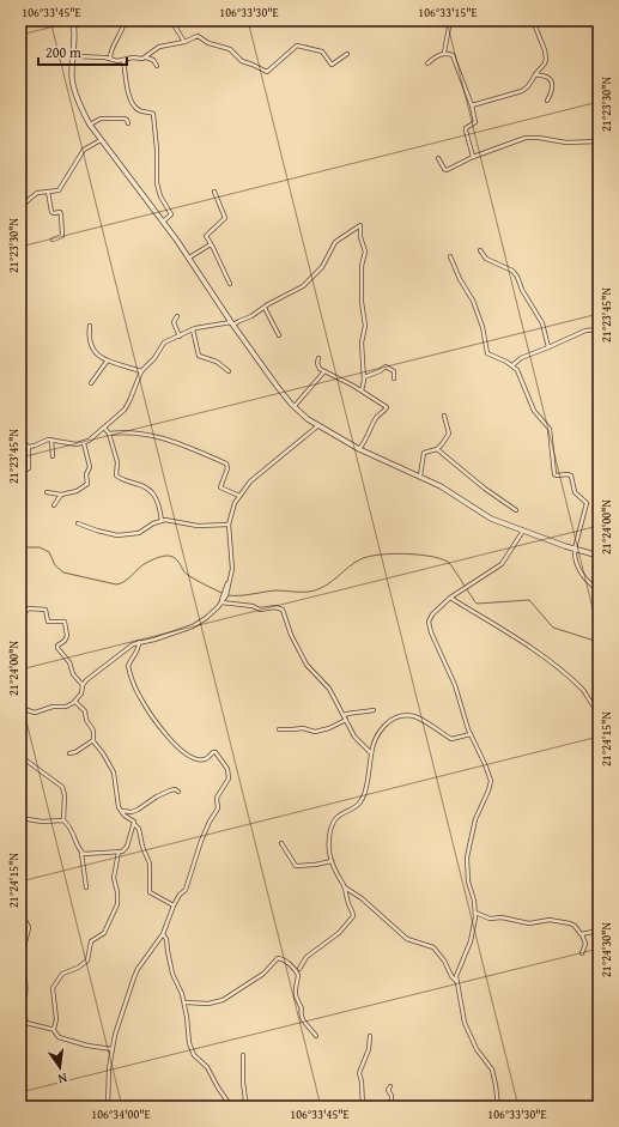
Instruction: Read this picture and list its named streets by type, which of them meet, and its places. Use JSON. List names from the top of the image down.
{
  "scale_bar": "200 m",
  "north": "bottom",
  "coordinates": [
    "106°33'45\"E",
    "106°33'30\"E",
    "106°33'15\"E",
    "21°23'30\"N",
    "21°23'45\"N",
    "21°24'00\"N",
    "21°24'15\"N",
    "21°24'30\"N",
    "106°34'00\"E"
  ]
}
